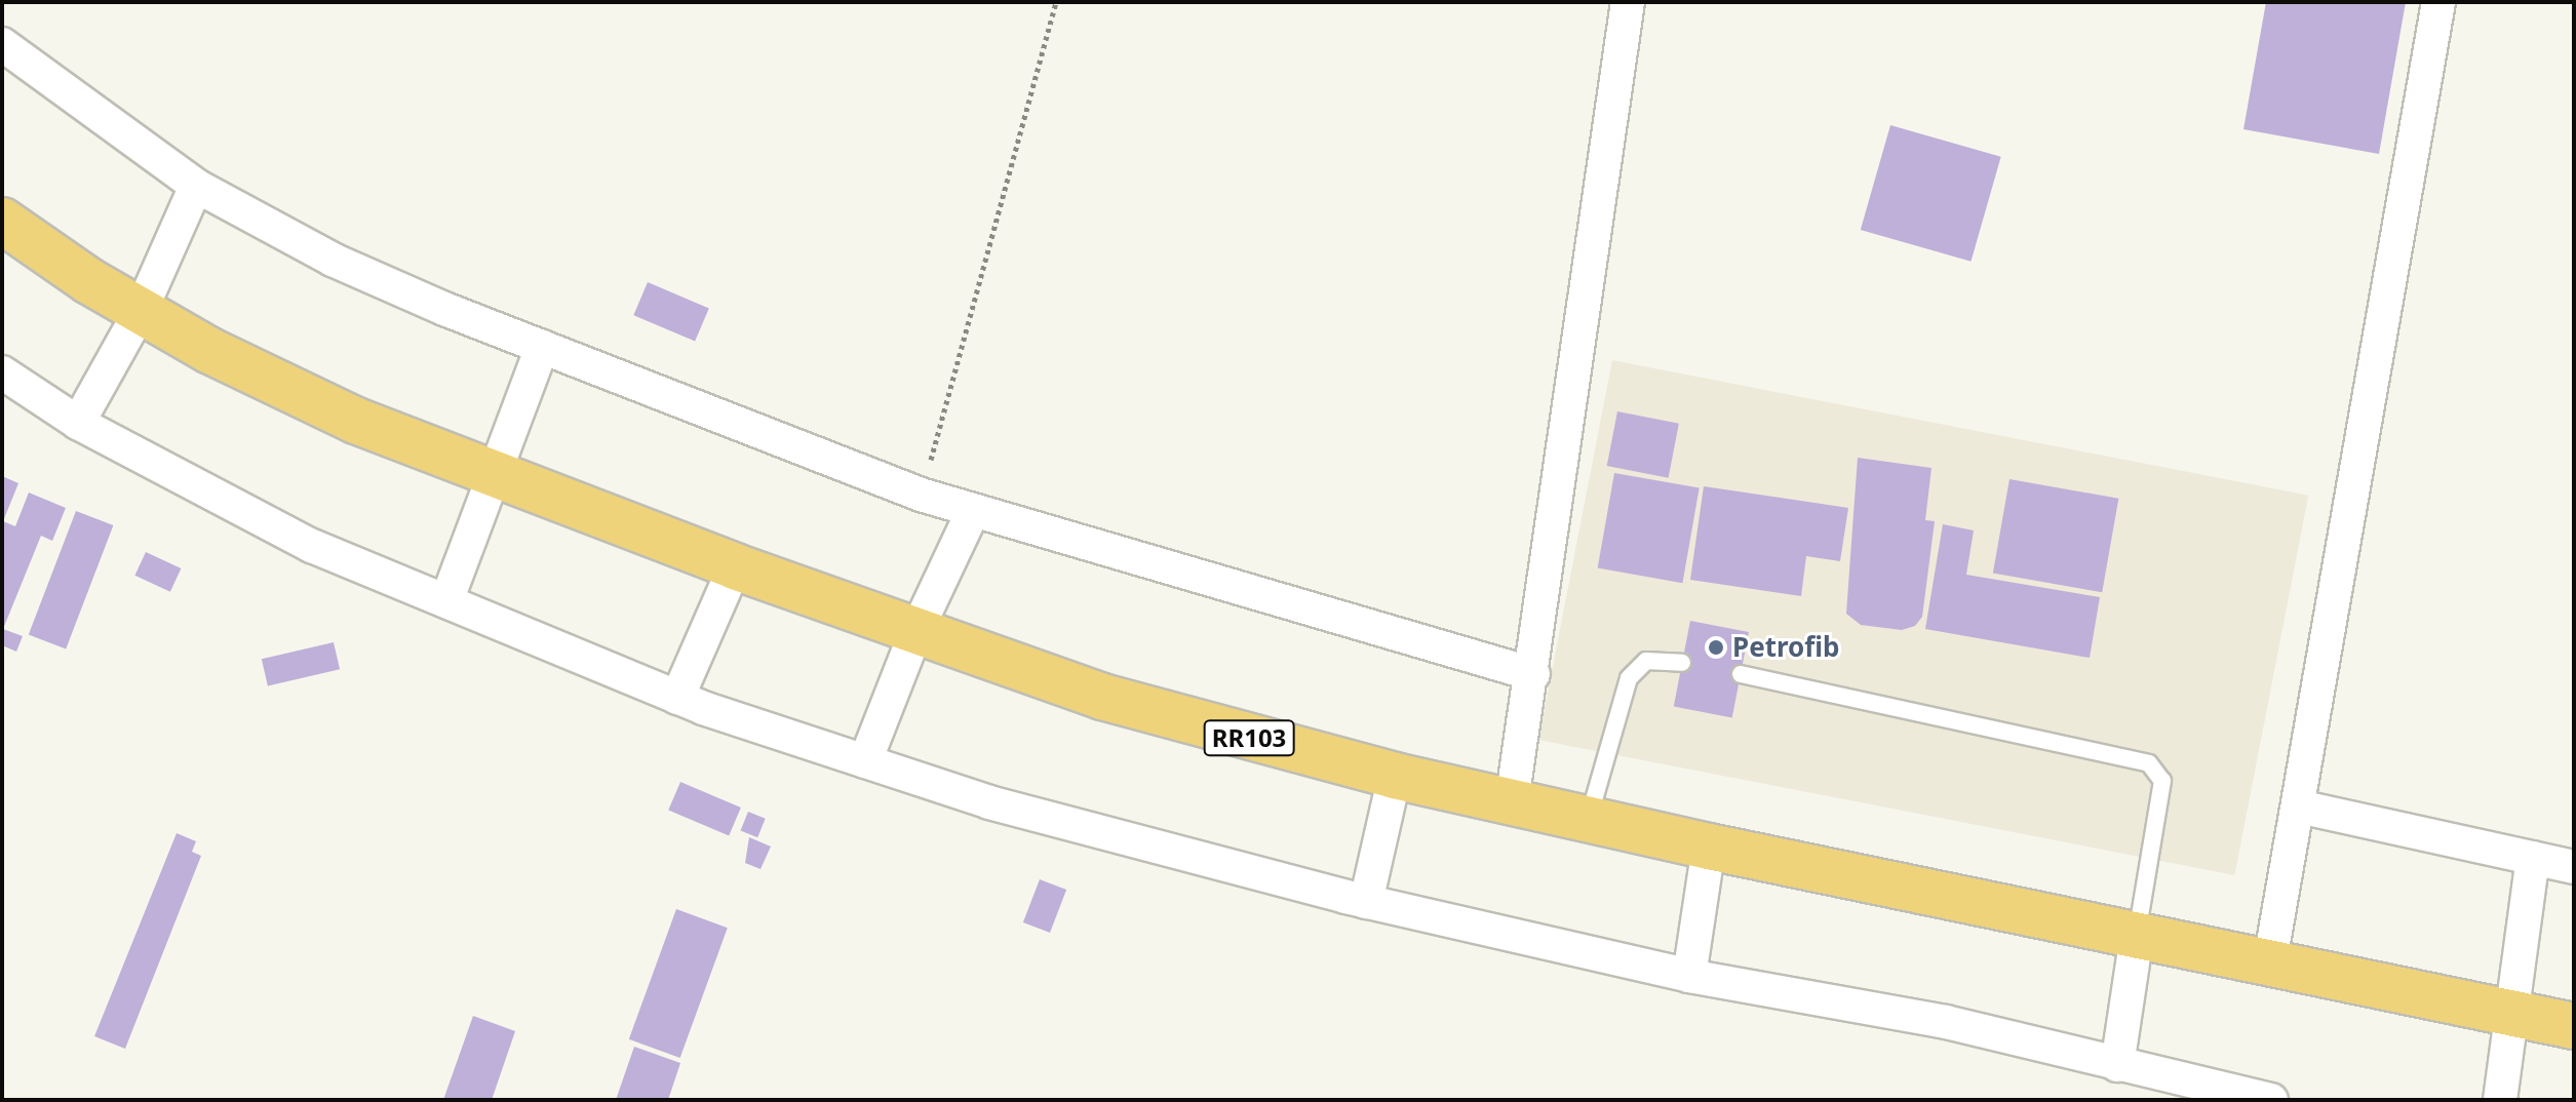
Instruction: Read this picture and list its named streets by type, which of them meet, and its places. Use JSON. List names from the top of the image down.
{
  "streets": {
    "main road": ["RR103"]
  },
  "places": ["Petrofib"]
}
